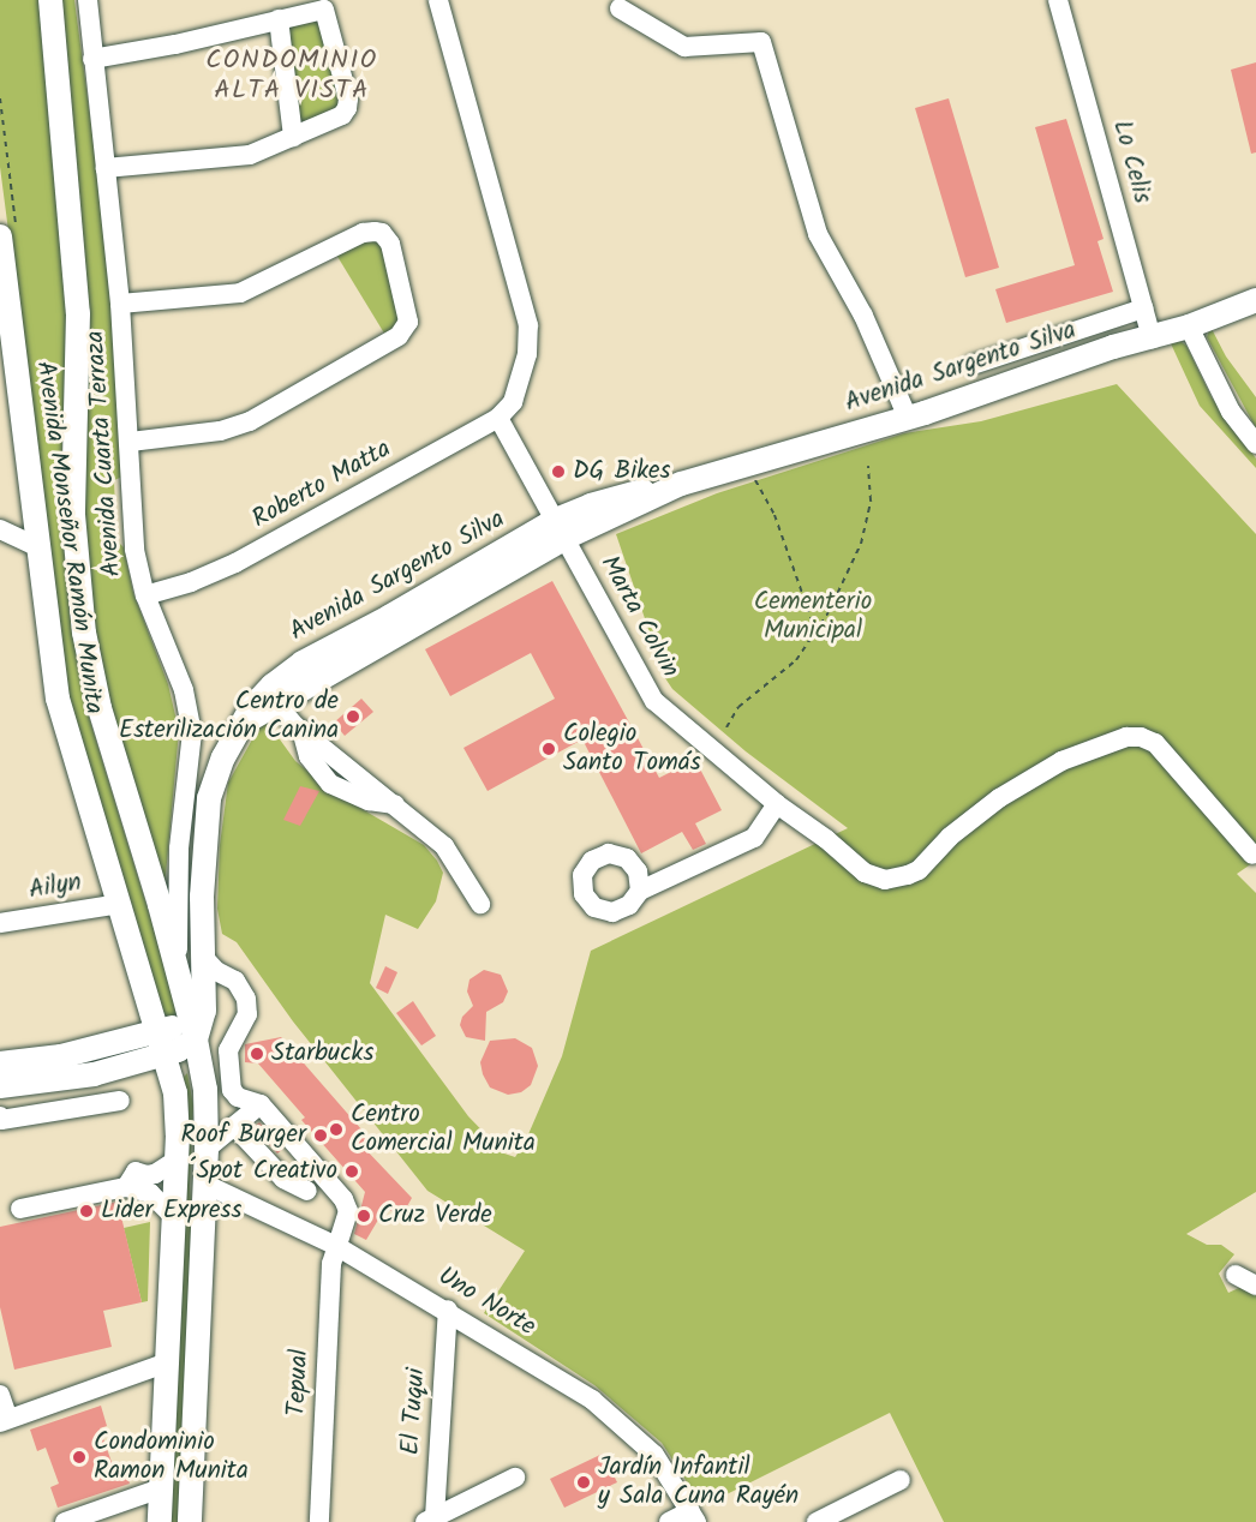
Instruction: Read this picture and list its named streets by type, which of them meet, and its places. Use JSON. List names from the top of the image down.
{
  "streets": {
    "main road": ["Avenida Sargento Silva", "Avenida Monseñor Ramón Munita"],
    "street": [
      "Lo Celis",
      "Avenida Cuarta Terraza",
      "Roberto Matta",
      "Marta Colvin",
      "Ailyn",
      "Uno Norte",
      "Tepual",
      "El Tuqui"
    ]
  },
  "crossings": [
    ["Lo Celis", "Avenida Sargento Silva"],
    ["Avenida Sargento Silva", "Marta Colvin"],
    ["Avenida Cuarta Terraza", "Roberto Matta"],
    ["Avenida Cuarta Terraza", "Avenida Monseñor Ramón Munita"],
    ["Roberto Matta", "Marta Colvin"],
    ["Avenida Monseñor Ramón Munita", "Ailyn"],
    ["Avenida Monseñor Ramón Munita", "Uno Norte"],
    ["Uno Norte", "Tepual"],
    ["Uno Norte", "El Tuqui"]
  ],
  "districts": ["CONDOMINIO ALTA VISTA"],
  "parks": ["Cementerio Municipal"],
  "places": [
    "DG Bikes",
    "Centro de Esterilización Canina",
    "Colegio Santo Tomás",
    "Starbucks",
    "Centro Comercial Munita",
    "Roof Burger",
    "´Spot Creativo",
    "Lider Express",
    "Cruz Verde",
    "Condominio Ramon Munita",
    "Jardín Infantil y Sala Cuna Rayén"
  ]
}
